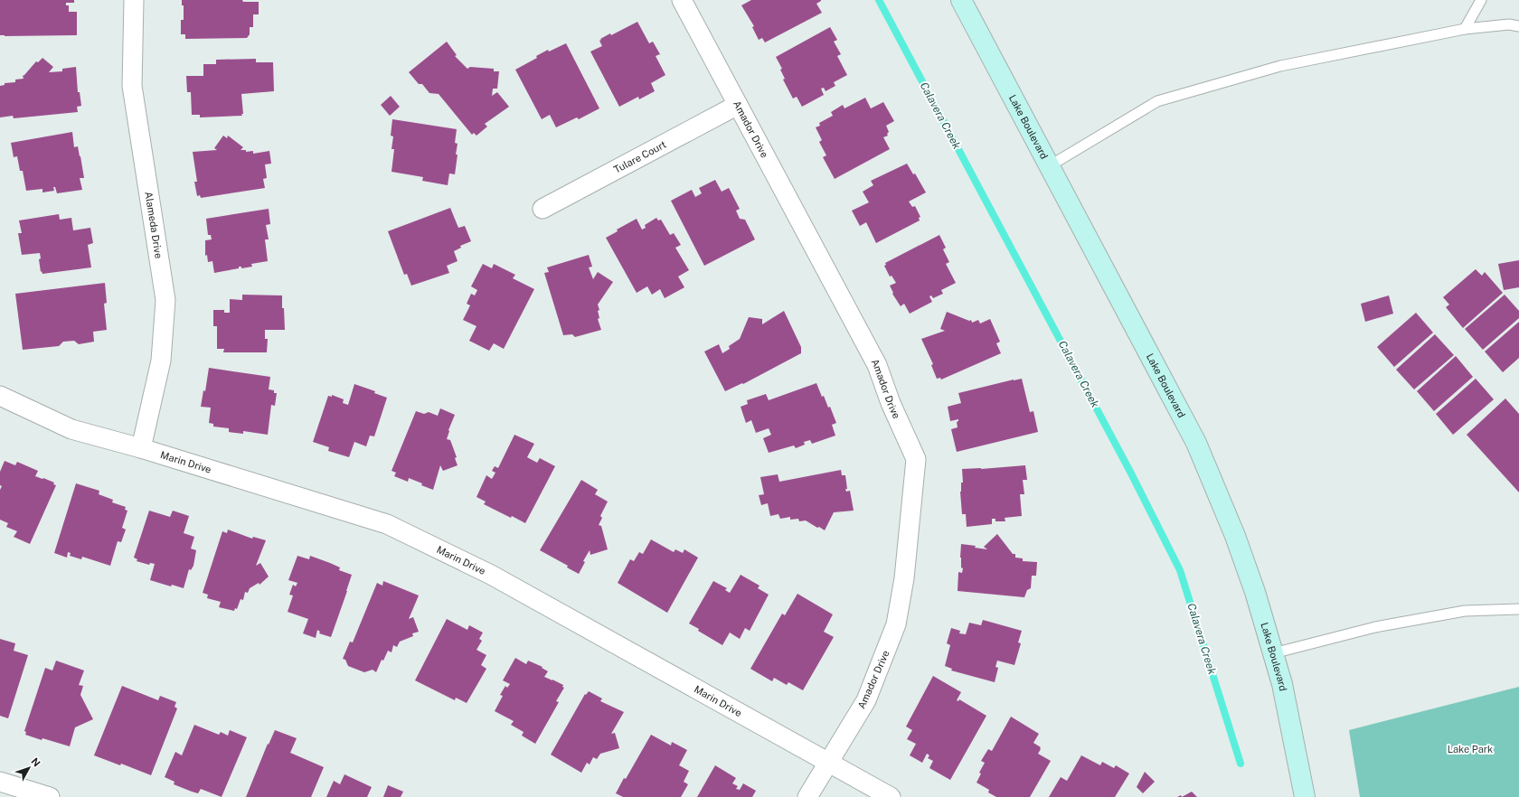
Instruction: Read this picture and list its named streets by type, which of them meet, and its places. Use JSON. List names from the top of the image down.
{
  "streets": {
    "main road": ["Lake Boulevard"],
    "street": [
      "Amador Drive",
      "Tulare Court",
      "Alameda Drive",
      "Marin Drive"
    ]
  },
  "crossings": [
    ["Amador Drive", "Tulare Court"],
    ["Amador Drive", "Marin Drive"],
    ["Alameda Drive", "Marin Drive"]
  ],
  "water": ["Calavera Creek"],
  "parks": ["Lake Park"],
  "north": "top right"
}
